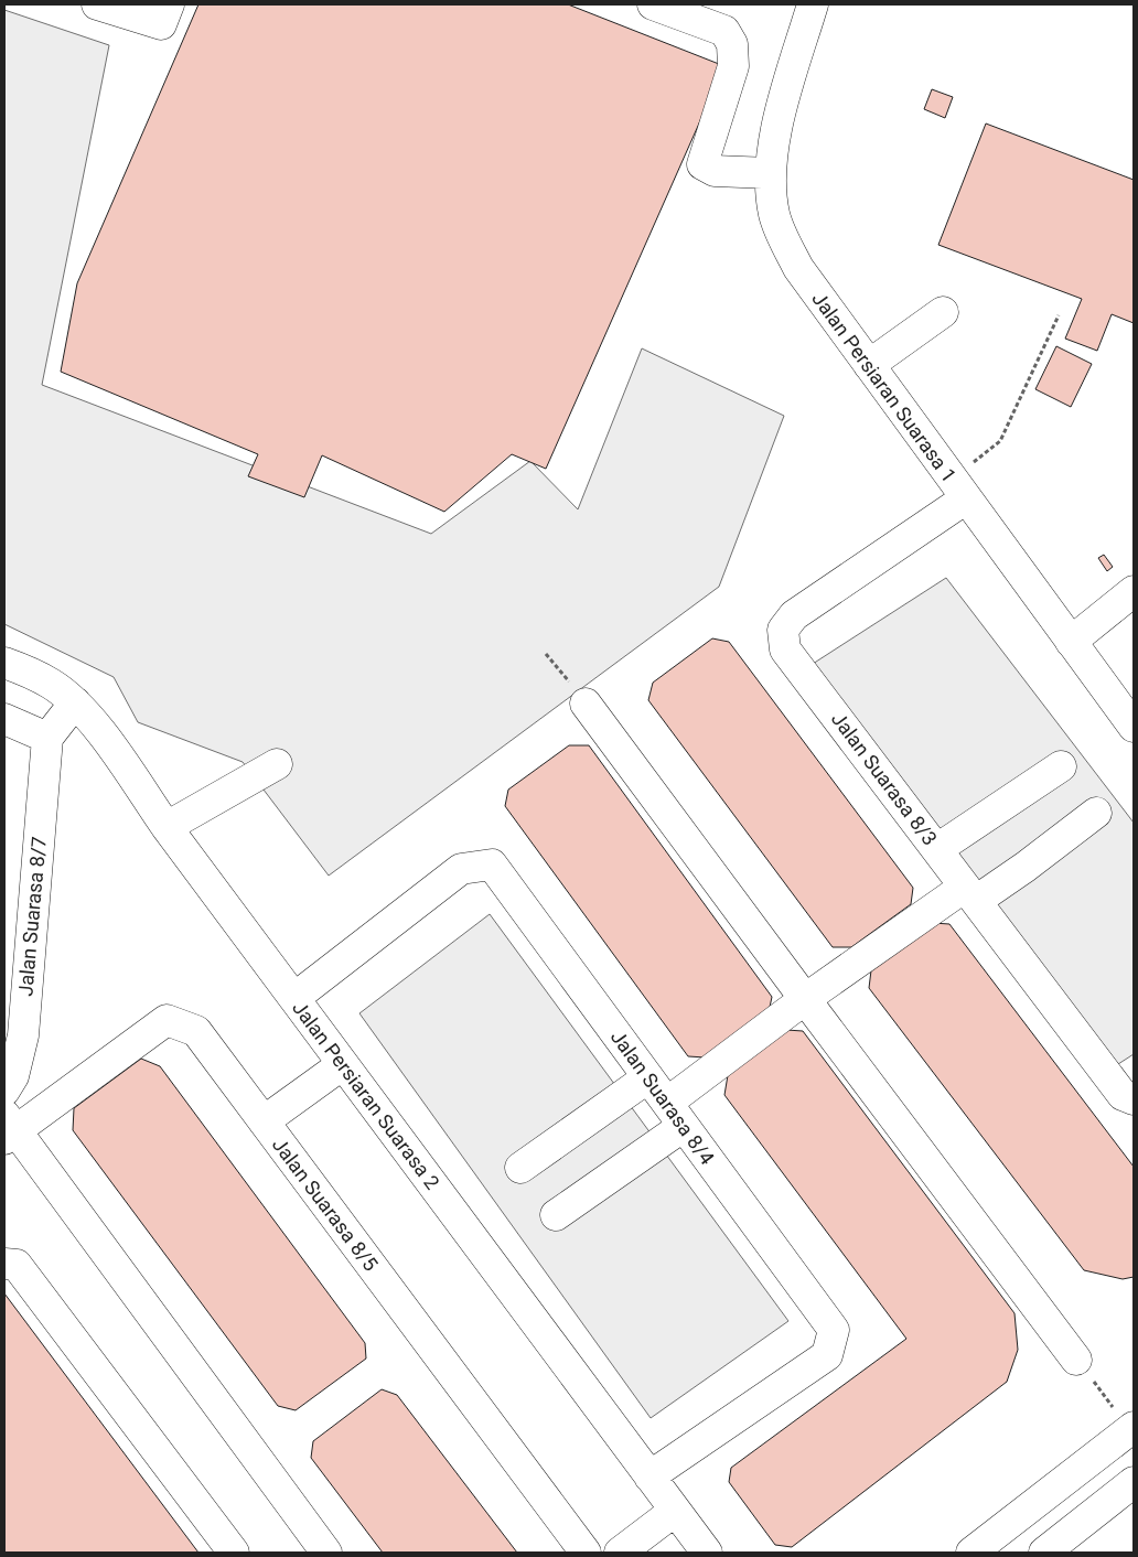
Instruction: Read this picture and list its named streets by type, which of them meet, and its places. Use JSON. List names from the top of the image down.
{
  "streets": {
    "street": [
      "Jalan Persiaran Suarasa 1",
      "Jalan Suarasa 8/3",
      "Jalan Suarasa 8/7",
      "Jalan Persiaran Suarasa 2",
      "Jalan Suarasa 8/4",
      "Jalan Suarasa 8/5"
    ]
  },
  "crossings": [
    ["Jalan Persiaran Suarasa 1", "Jalan Suarasa 8/3"],
    ["Jalan Persiaran Suarasa 2", "Jalan Suarasa 8/4"]
  ]
}
